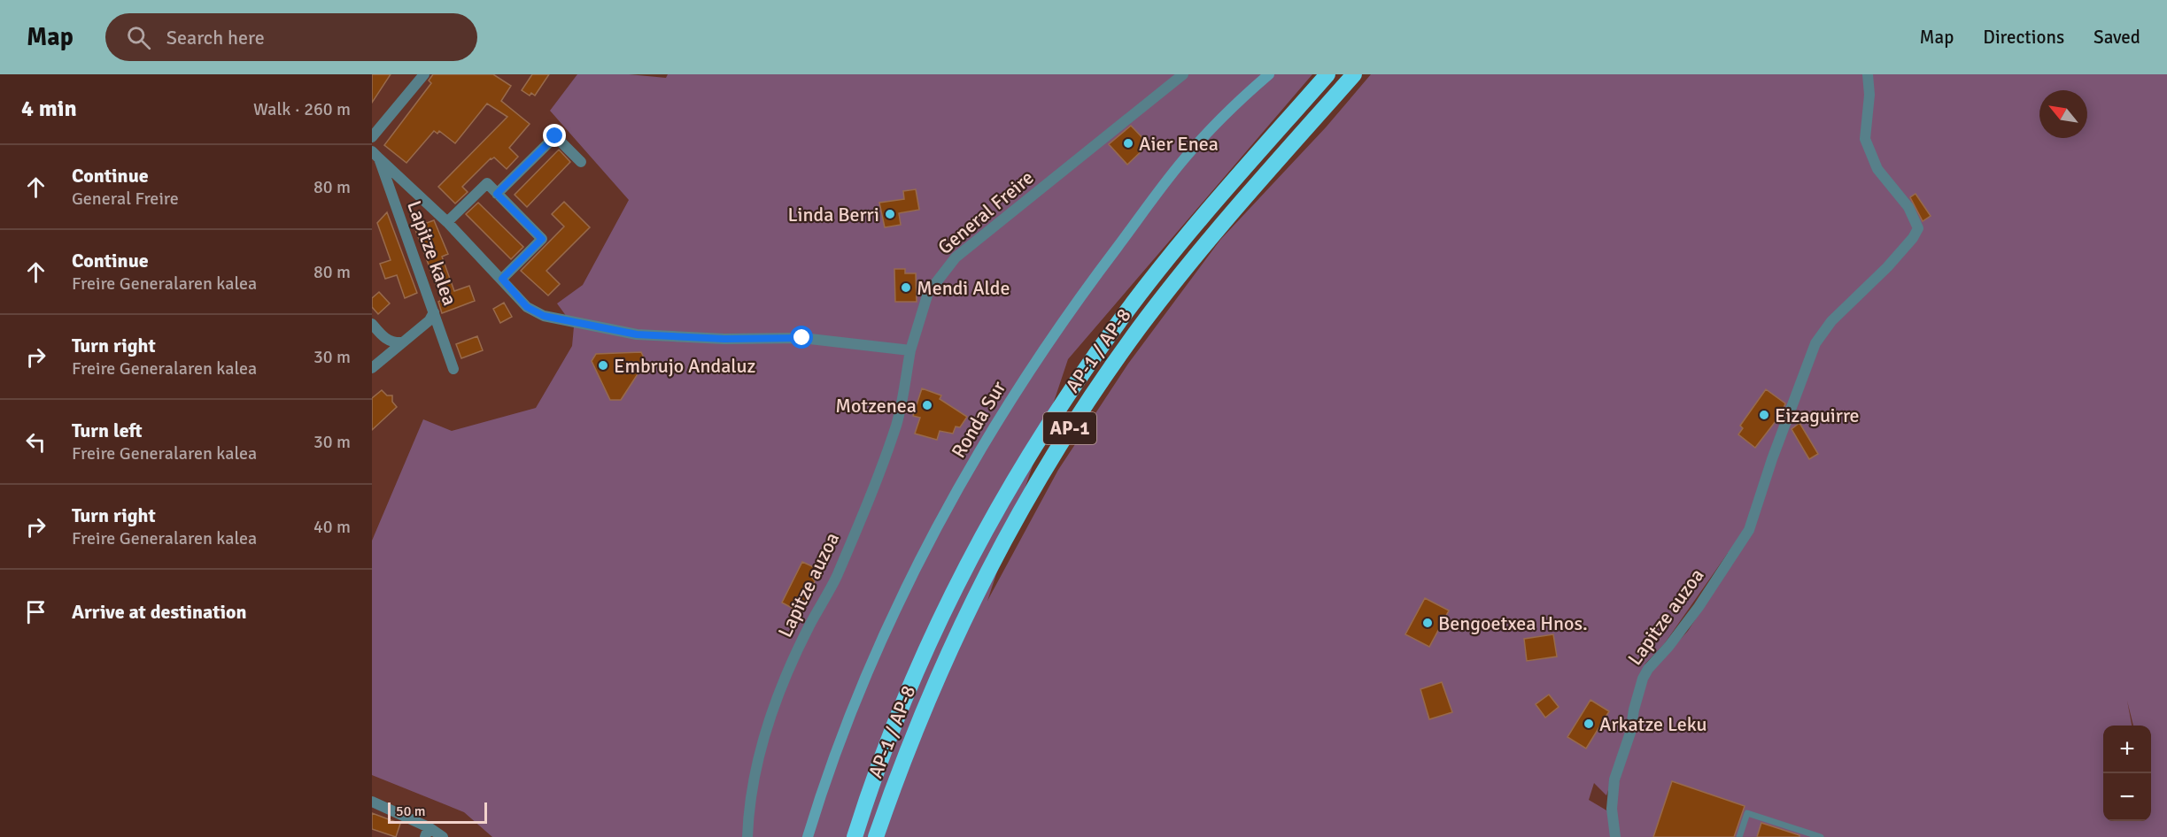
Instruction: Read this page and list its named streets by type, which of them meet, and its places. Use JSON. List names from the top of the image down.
{
  "streets": {
    "highway": ["AP-1 / AP-8", "AP-1"],
    "main road": ["Ronda Sur"],
    "street": ["General Freire", "Lapitze kalea", "Lapitze auzoa"]
  },
  "crossings": [
    ["General Freire", "Lapitze auzoa"]
  ],
  "places": [
    "Aier Enea",
    "Linda Berri",
    "Mendi Alde",
    "Embrujo Andaluz",
    "Motzenea",
    "Eizaguirre",
    "Bengoetxea Hnos.",
    "Arkatze Leku"
  ],
  "scale_bar": "50 m",
  "north": "top left",
  "page": {
    "header": "Map",
    "search": "Search here",
    "nav": ["Map", "Directions", "Saved"],
    "heading": ["4 min", "Walk · 260 m"],
    "list": [
      ["Continue", "General Freire", "80 m"],
      ["Continue", "Freire Generalaren kalea", "80 m"],
      ["Turn right", "Freire Generalaren kalea", "30 m"],
      ["Turn left", "Freire Generalaren kalea", "30 m"],
      ["Turn right", "Freire Generalaren kalea", "40 m"],
      "Arrive at destination"
    ],
    "map_buttons": ["+", "−"],
    "scale": "50 m"
  }
}
